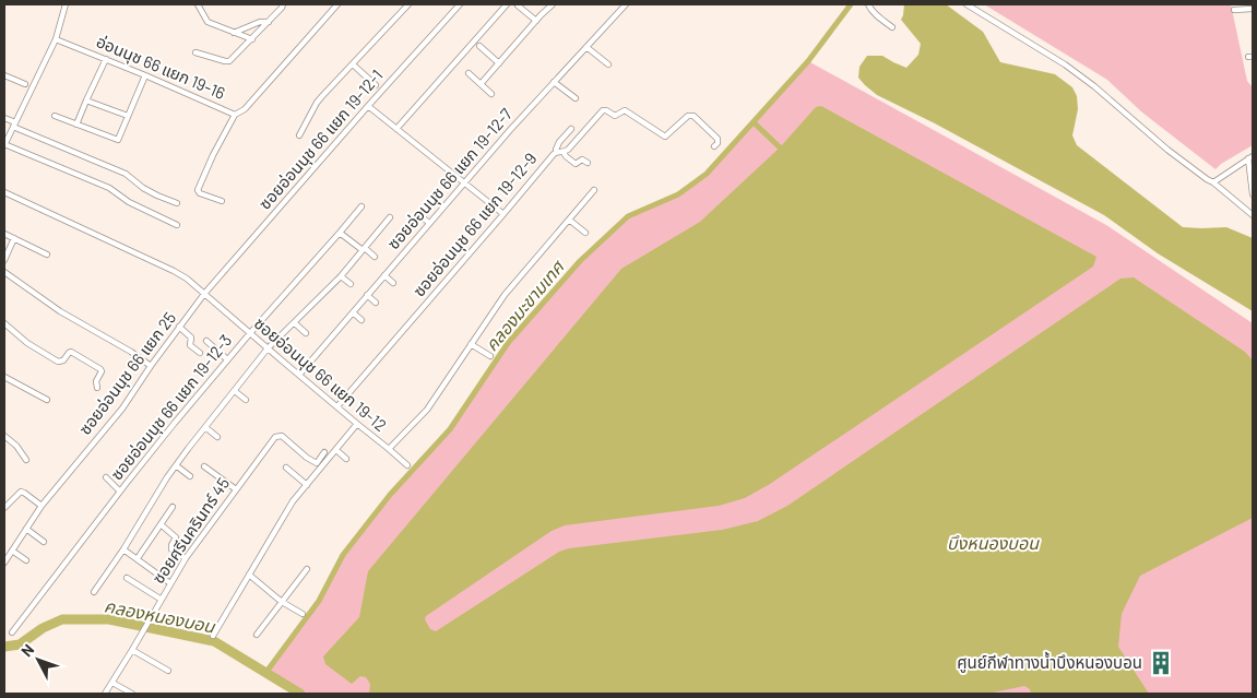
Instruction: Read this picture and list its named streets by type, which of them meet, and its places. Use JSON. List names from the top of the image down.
{
  "streets": {
    "street": [
      "อ่อนนุช 66 แยก 19-16",
      "ซอยอ่อนนุช 66 แยก 19-12-1",
      "ซอยอ่อนนุช 66 แยก 19-12-7",
      "ซอยอ่อนนุช 66 แยก 19-12-9",
      "ซอยอ่อนนุช 66 แยก 25",
      "ซอยอ่อนนุช 66 แยก 19-12",
      "ซอยอ่อนนุช 66 แยก 19-12-3",
      "ซอยศรีนครินทร์ 45"
    ]
  },
  "crossings": [
    ["ซอยอ่อนนุช 66 แยก 19-12-1", "ซอยอ่อนนุช 66 แยก 25"],
    ["ซอยอ่อนนุช 66 แยก 19-12-1", "ซอยอ่อนนุช 66 แยก 19-12"],
    ["ซอยอ่อนนุช 66 แยก 19-12-7", "ซอยอ่อนนุช 66 แยก 19-12"],
    ["ซอยอ่อนนุช 66 แยก 19-12-9", "ซอยอ่อนนุช 66 แยก 19-12"],
    ["ซอยอ่อนนุช 66 แยก 25", "ซอยอ่อนนุช 66 แยก 19-12"],
    ["ซอยอ่อนนุช 66 แยก 19-12", "ซอยอ่อนนุช 66 แยก 19-12-3"]
  ],
  "water": ["คลองมะขามเทศ", "บึงหนองบอน", "คลองหนองบอน"],
  "places": {
    "building": ["ศูนย์กีฬาทางน้ำบึงหนองบอน"]
  },
  "north": "top left"
}
